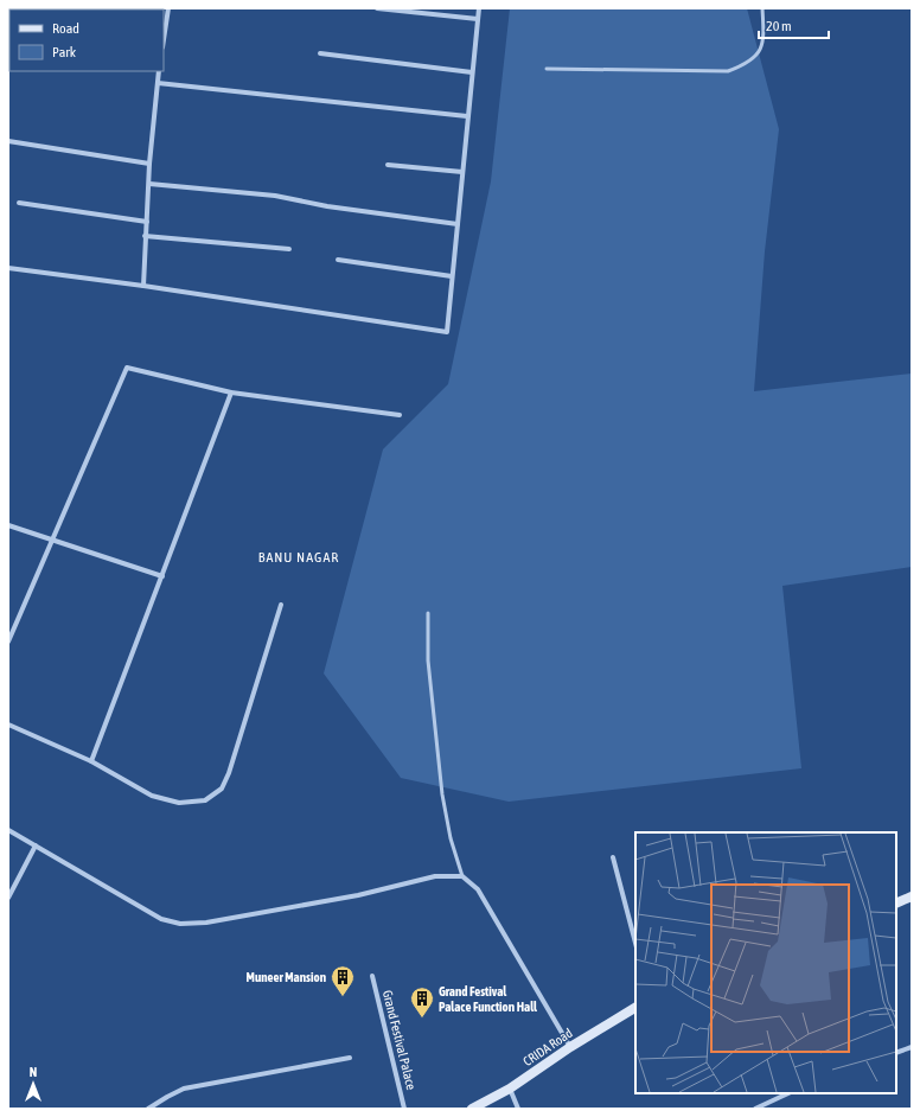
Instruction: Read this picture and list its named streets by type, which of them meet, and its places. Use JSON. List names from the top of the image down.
{
  "streets": {
    "main road": ["CRIDA Road"],
    "street": ["Grand Festival Palace"]
  },
  "districts": ["BANU NAGAR"],
  "places": {
    "building": ["Muneer Mansion", "Grand Festival Palace Function Hall"]
  },
  "legend": ["Road", "Park"],
  "scale_bar": "20 m",
  "north": "top"
}
